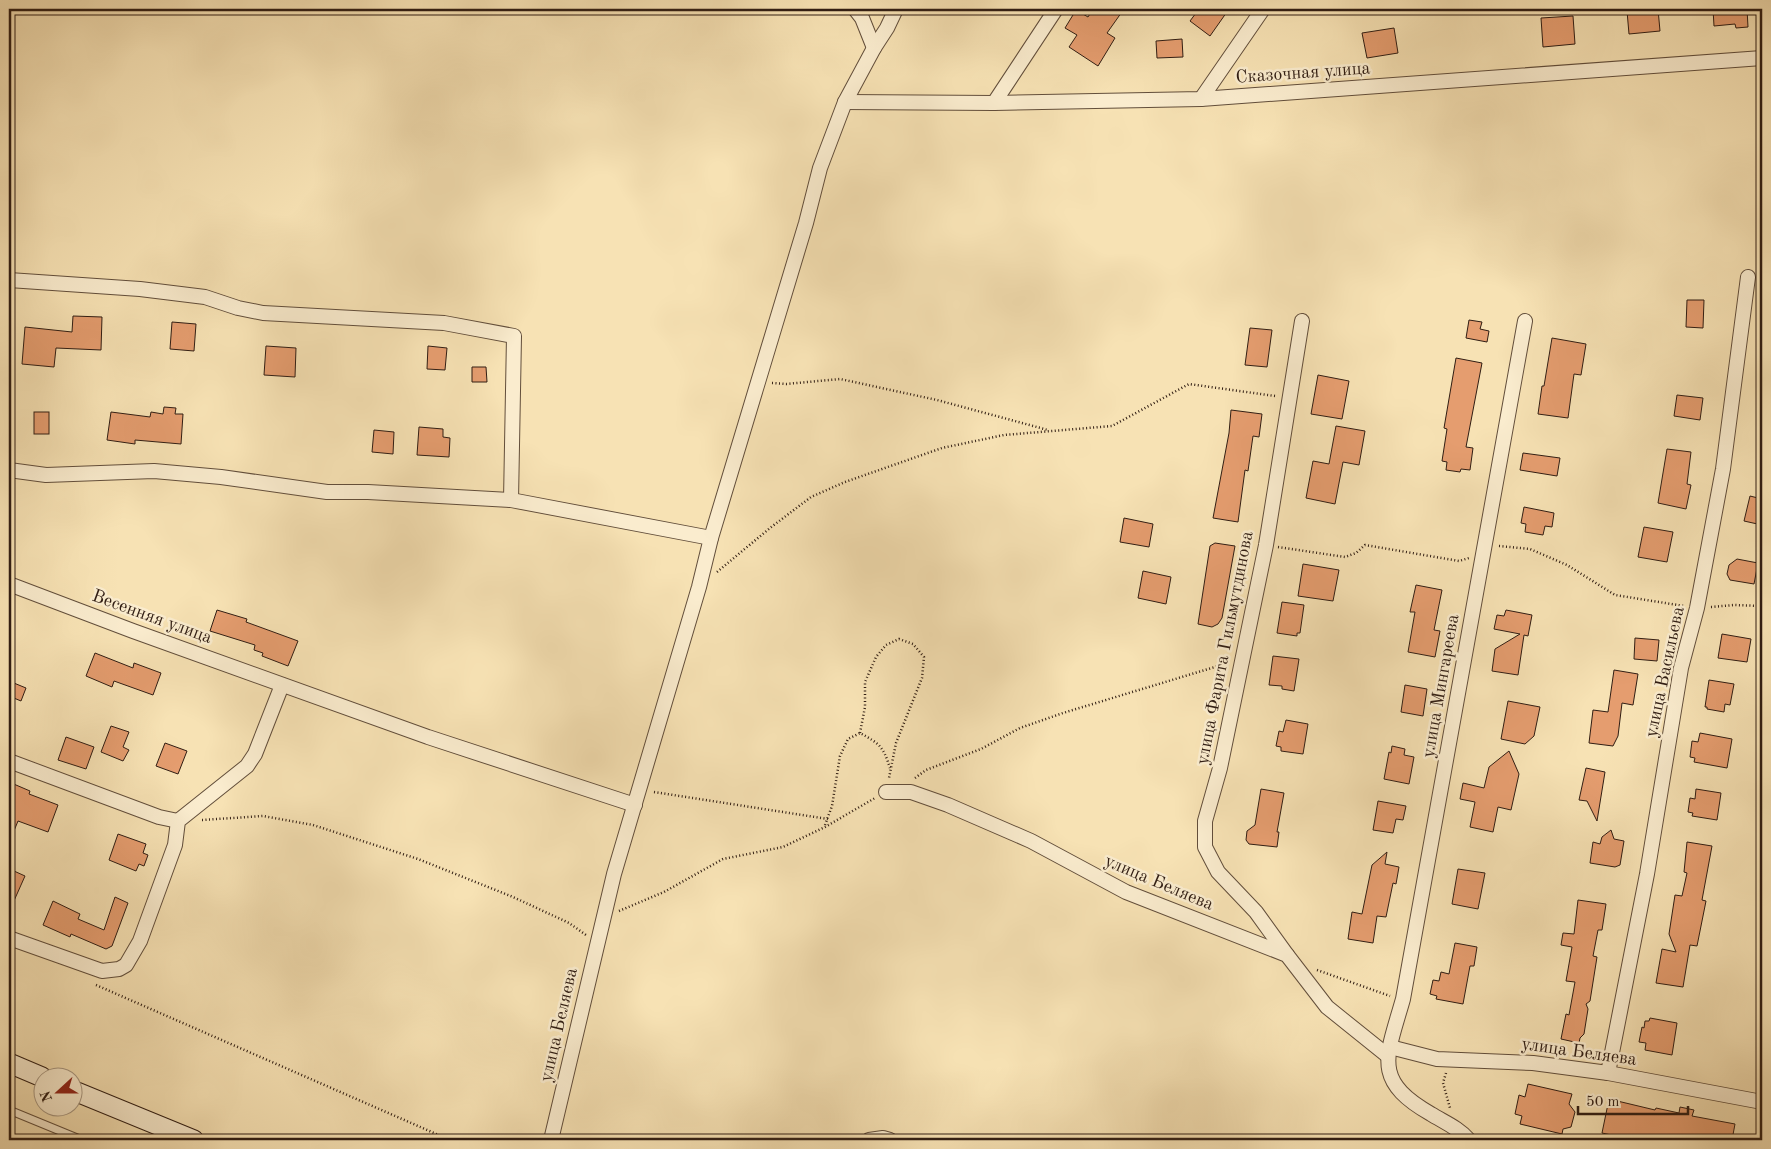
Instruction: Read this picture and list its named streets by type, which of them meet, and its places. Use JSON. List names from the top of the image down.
{
  "streets": {
    "street": [
      "Сказочная улица",
      "Весенняя улица",
      "улица Фарита Гильмутдинова",
      "улица Васильева",
      "улица Мингареева",
      "улица Беляева"
    ]
  },
  "crossings": [
    ["Сказочная улица", "улица Беляева"],
    ["Весенняя улица", "улица Беляева"],
    ["улица Фарита Гильмутдинова", "улица Беляева"],
    ["улица Васильева", "улица Беляева"],
    ["улица Мингареева", "улица Беляева"]
  ],
  "scale_bar": "50 m",
  "north": "left"
}
